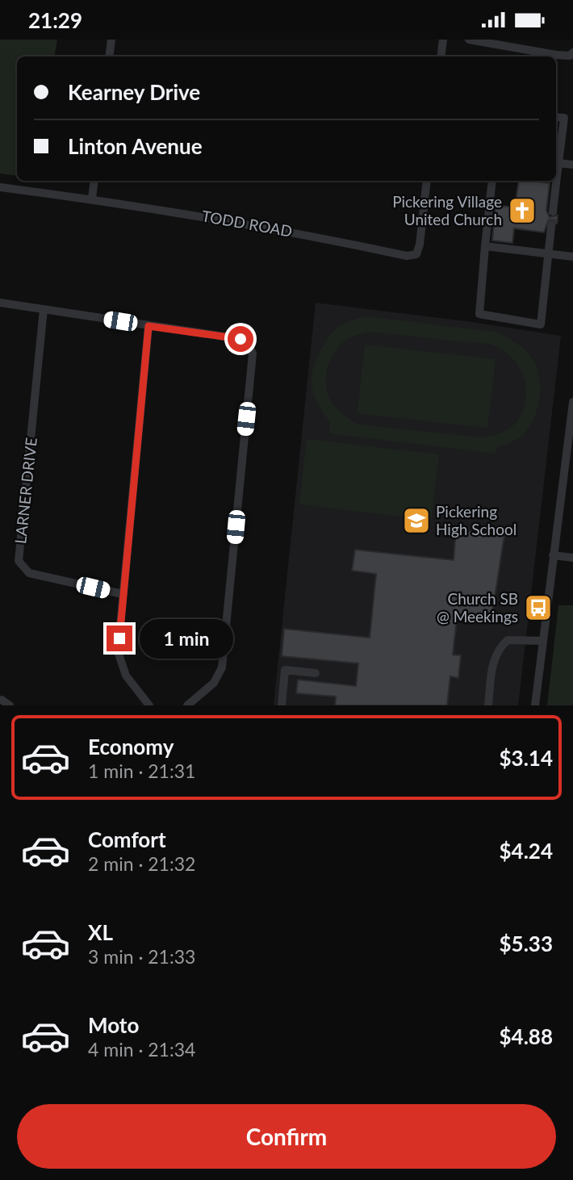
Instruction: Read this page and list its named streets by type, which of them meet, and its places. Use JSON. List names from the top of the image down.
{
  "streets": {
    "street": ["TODD ROAD", "LARNER DRIVE"]
  },
  "places": {
    "church": ["Pickering Village United Church"],
    "school or university": ["Pickering High School"],
    "bus stop": ["Church SB @ Meekings"]
  },
  "page": {
    "status": "21:29",
    "banner": ["Kearney Drive", "Linton Avenue"],
    "bubble": "1 min",
    "list": [
      {
        "name": "Economy",
        "note": "1 min · 21:31",
        "value": "$3.14"
      },
      {
        "name": "Comfort",
        "note": "2 min · 21:32",
        "value": "$4.24"
      },
      {
        "name": "XL",
        "note": "3 min · 21:33",
        "value": "$5.33"
      },
      {
        "name": "Moto",
        "note": "4 min · 21:34",
        "value": "$4.88"
      }
    ],
    "buttons": "Confirm"
  }
}
